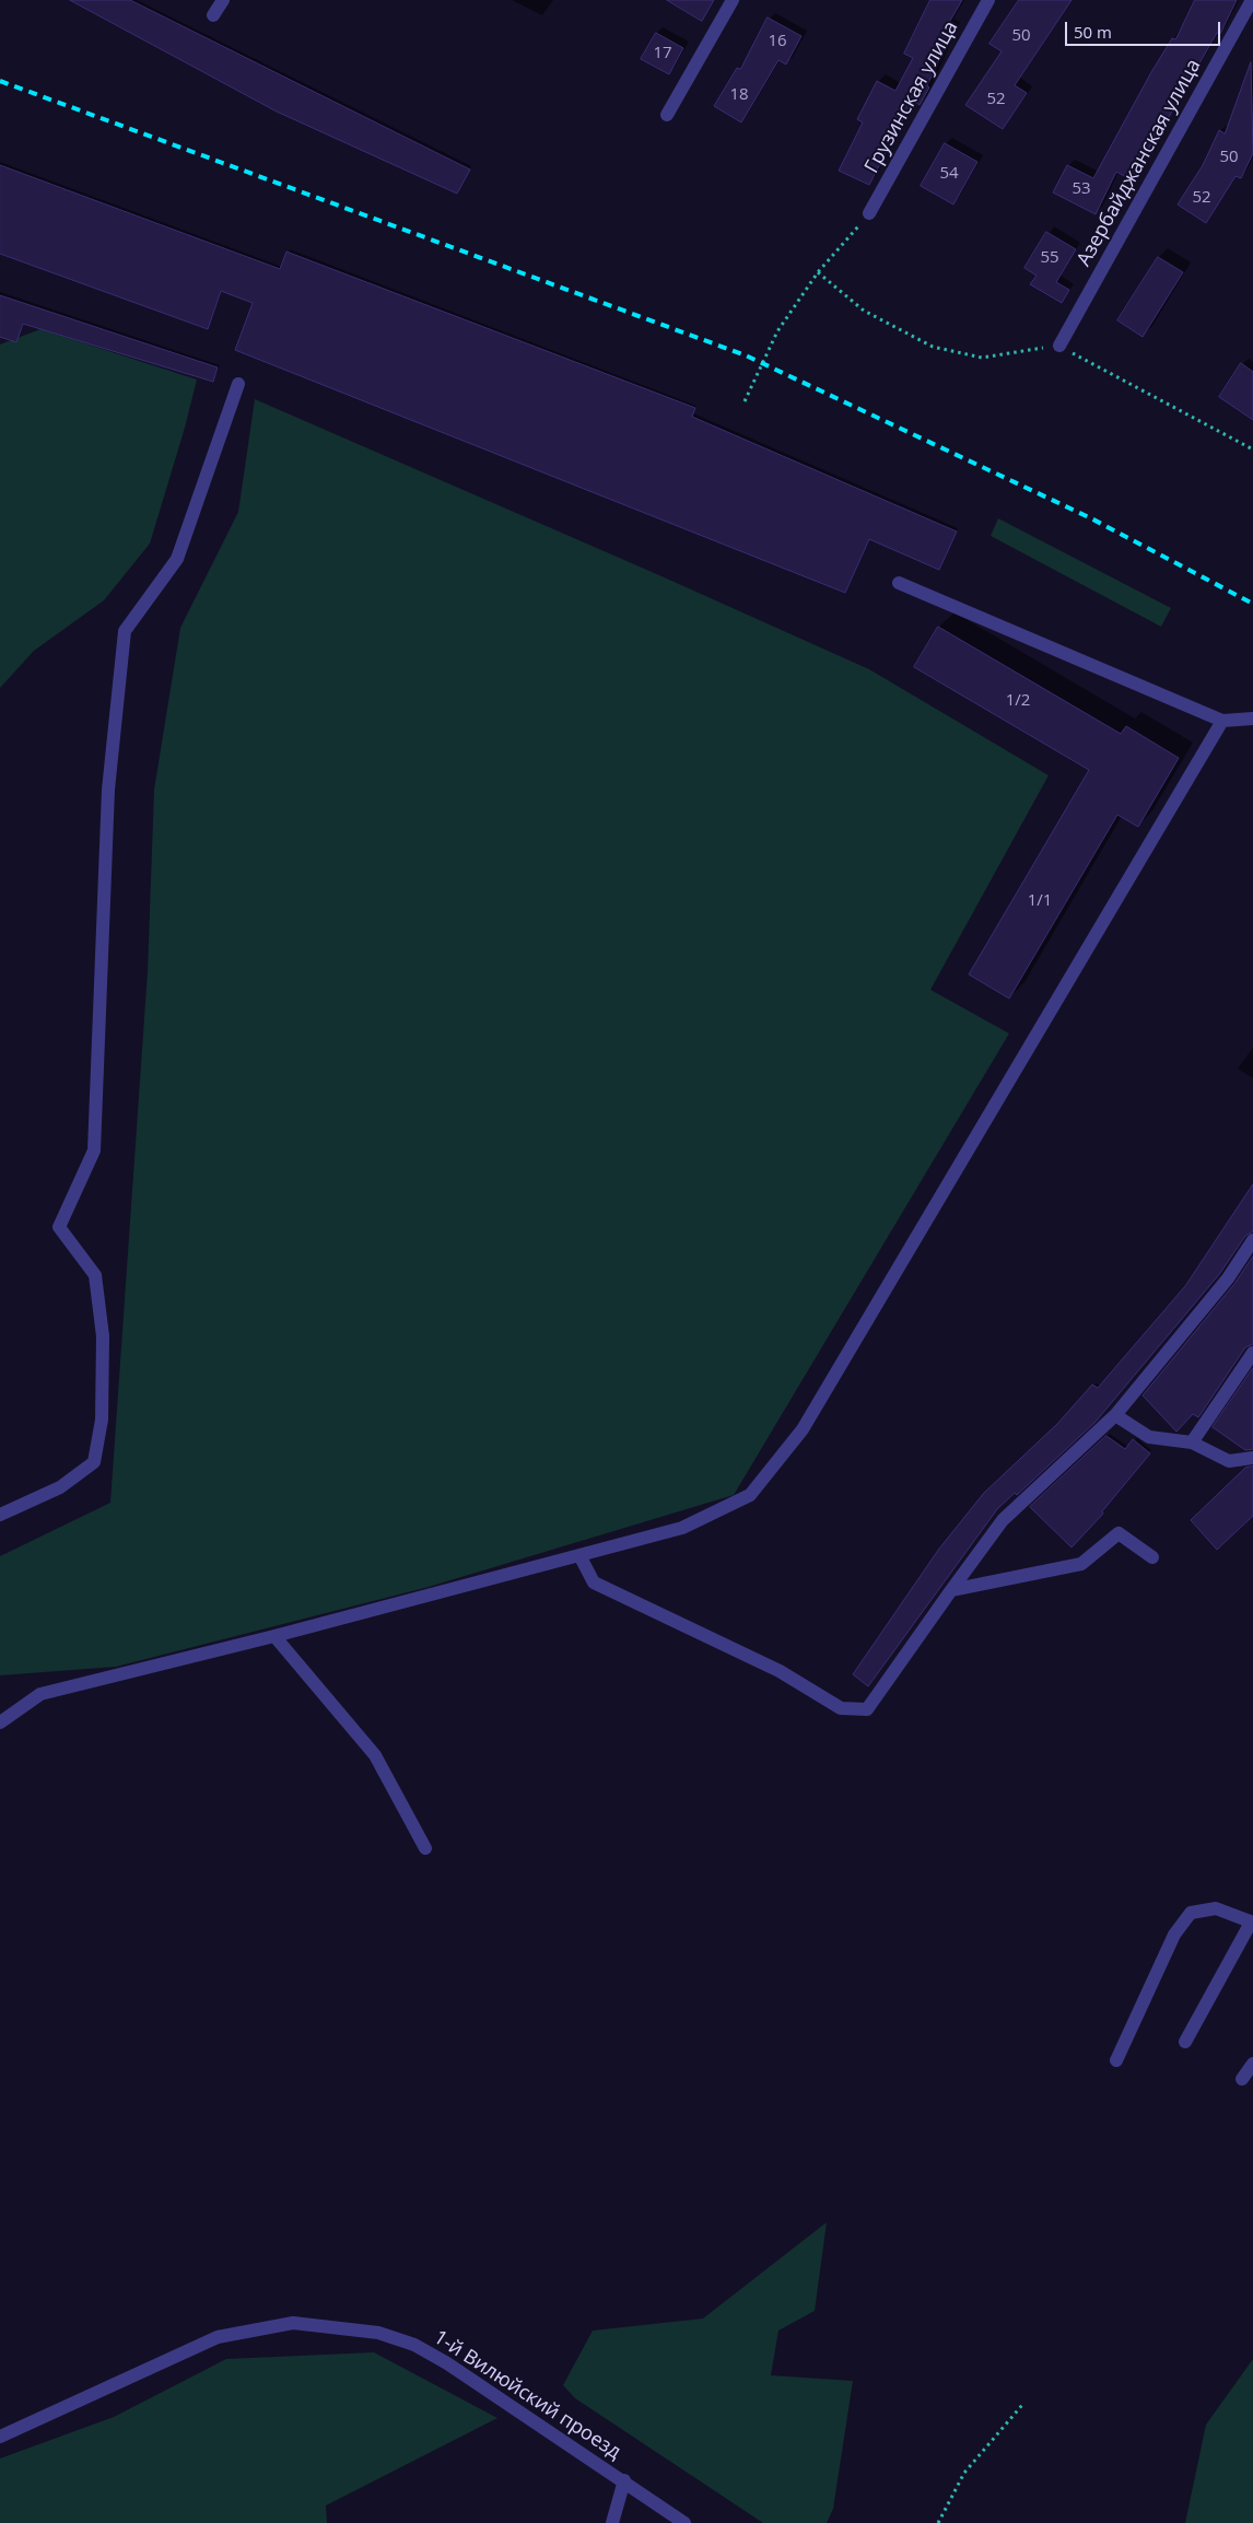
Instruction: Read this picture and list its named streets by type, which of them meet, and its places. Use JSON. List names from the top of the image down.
{
  "streets": {
    "street": ["Грузинская улица", "Азербайджанская улица", "1-й Вилюйский проезд"]
  },
  "house_numbers": [
    "50",
    "16",
    "17",
    "18",
    "52",
    "50",
    "54",
    "53",
    "52",
    "55",
    "1/2",
    "1/1"
  ],
  "scale_bar": "50 m"
}
